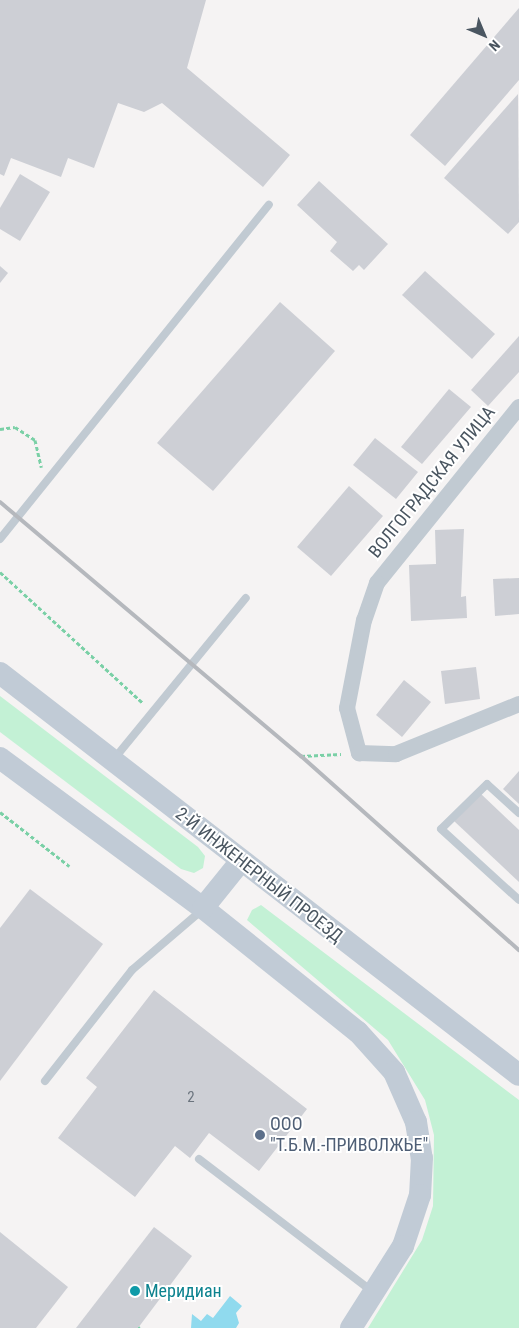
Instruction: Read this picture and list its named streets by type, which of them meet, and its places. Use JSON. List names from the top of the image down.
{
  "streets": {
    "main road": ["2-Й ИНЖЕНЕРНЫЙ ПРОЕЗД"],
    "street": ["ВОЛГОГРАДСКАЯ УЛИЦА"]
  },
  "places": ["ООО \"Т.Б.М.-ПРИВОЛЖЬЕ\"", "Меридиан"],
  "house_numbers": ["2"],
  "north": "bottom right"
}
